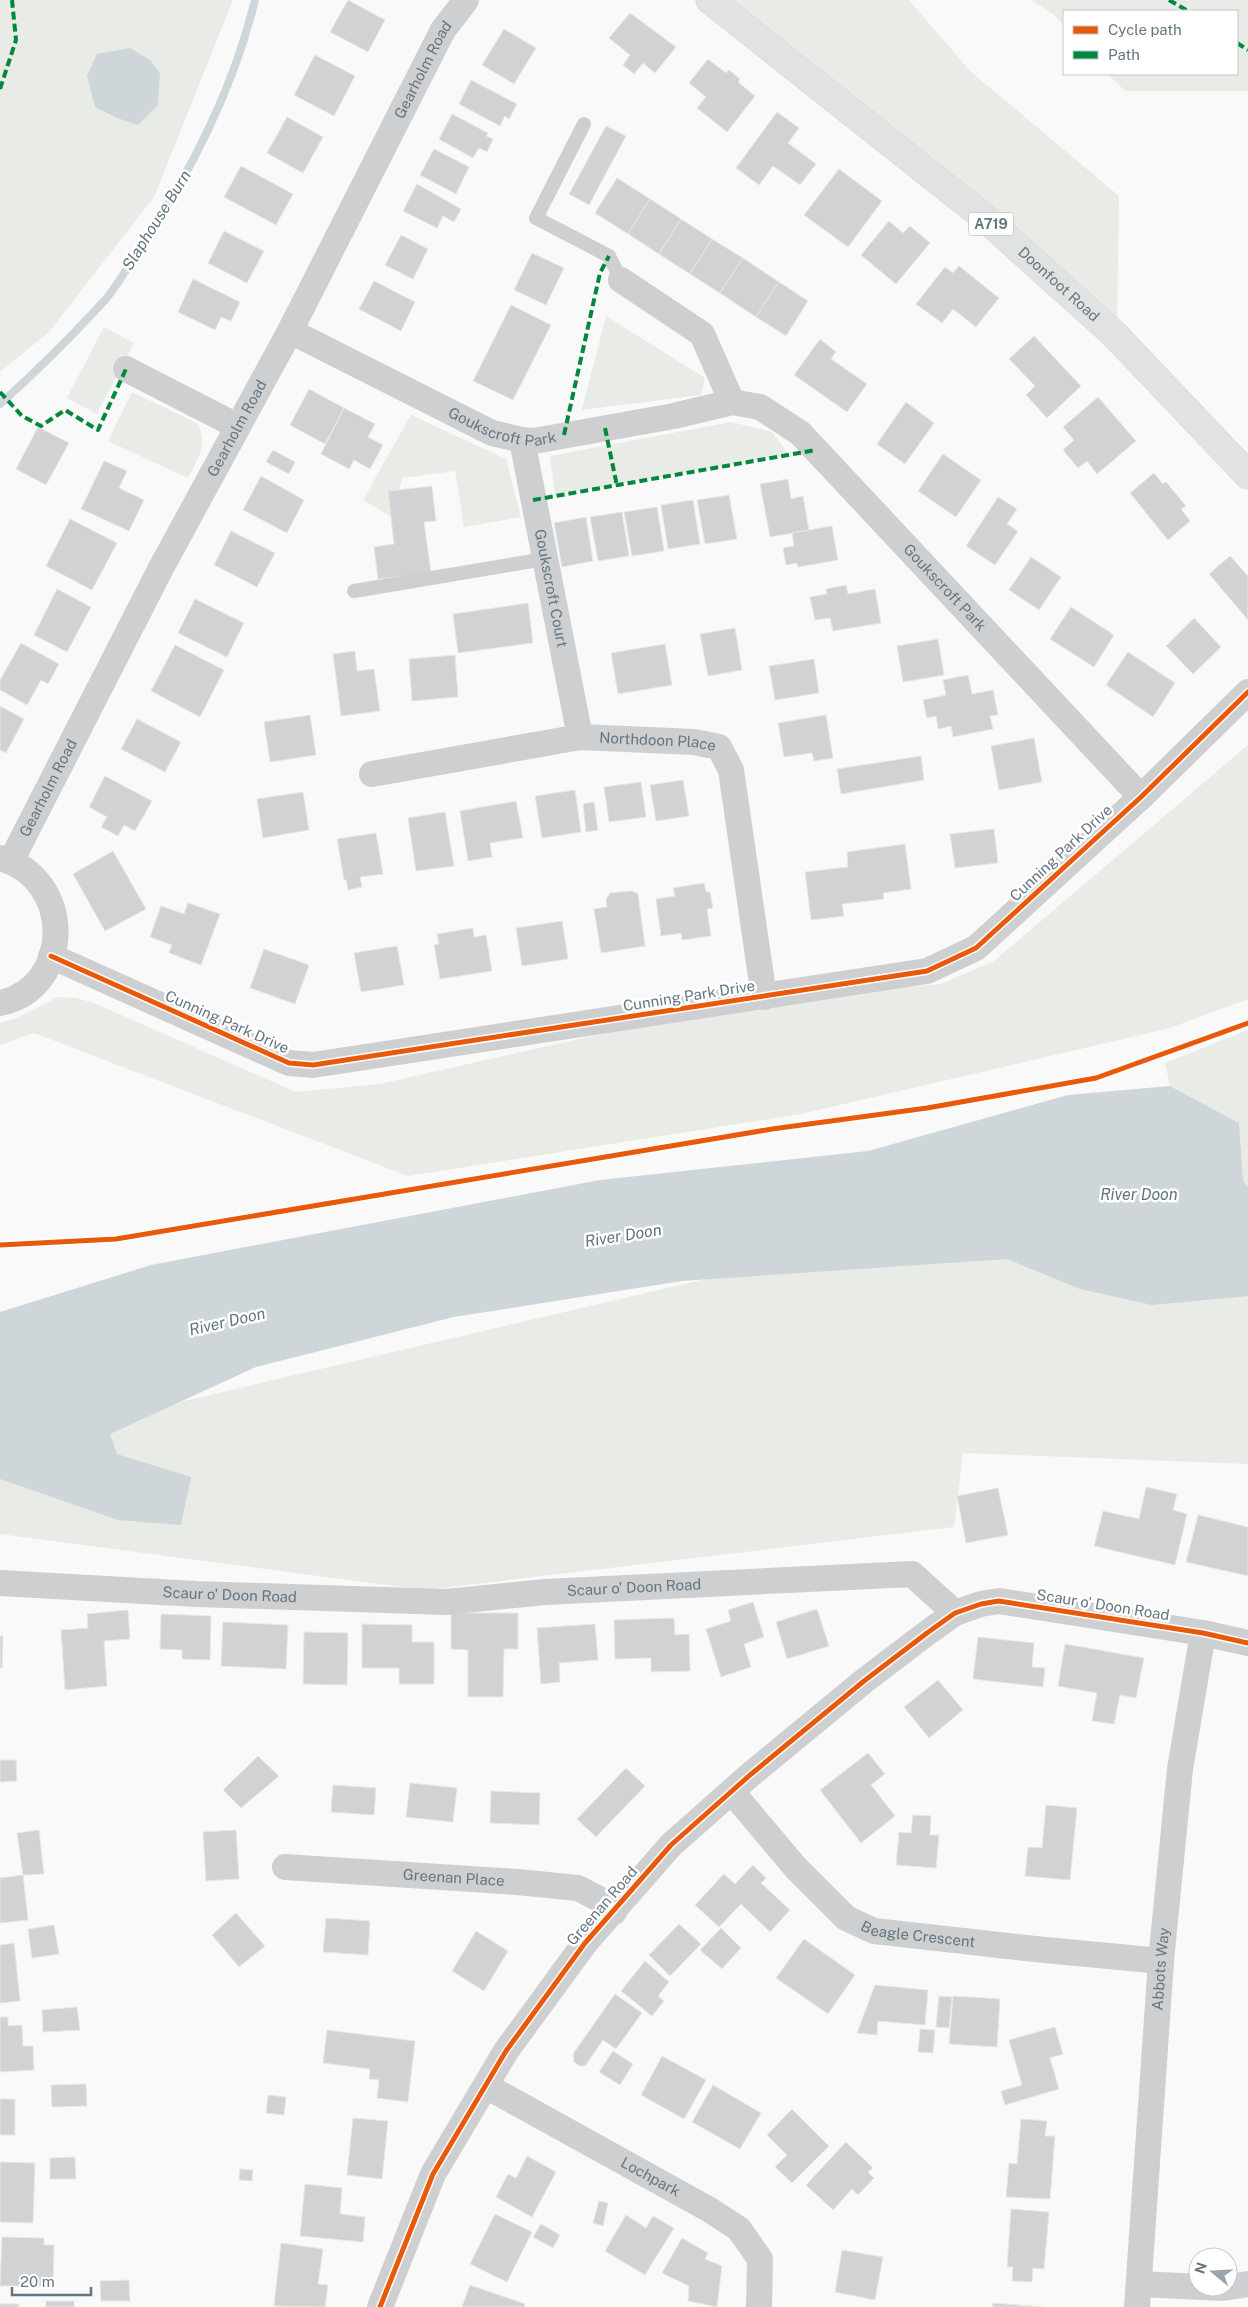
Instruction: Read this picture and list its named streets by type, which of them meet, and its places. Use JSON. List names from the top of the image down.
{
  "streets": {
    "main road": ["A719", "Doonfoot Road"],
    "street": [
      "Gearholm Road",
      "Goukscroft Park",
      "Goukscroft Court",
      "Northdoon Place",
      "Cunning Park Drive",
      "Scaur o' Doon Road",
      "Greenan Place",
      "Greenan Road",
      "Beagle Crescent",
      "Abbots Way",
      "Lochpark"
    ]
  },
  "crossings": [
    ["Gearholm Road", "Goukscroft Park"],
    ["Goukscroft Park", "Goukscroft Court"],
    ["Goukscroft Park", "Cunning Park Drive"],
    ["Goukscroft Court", "Northdoon Place"],
    ["Northdoon Place", "Cunning Park Drive"],
    ["Scaur o' Doon Road", "Greenan Road"],
    ["Scaur o' Doon Road", "Abbots Way"],
    ["Greenan Place", "Greenan Road"],
    ["Greenan Road", "Beagle Crescent"],
    ["Greenan Road", "Lochpark"],
    ["Beagle Crescent", "Abbots Way"]
  ],
  "water": ["Slaphouse Burn", "River Doon"],
  "legend": ["Cycle path", "Path"],
  "scale_bar": "20 m",
  "north": "left"
}
